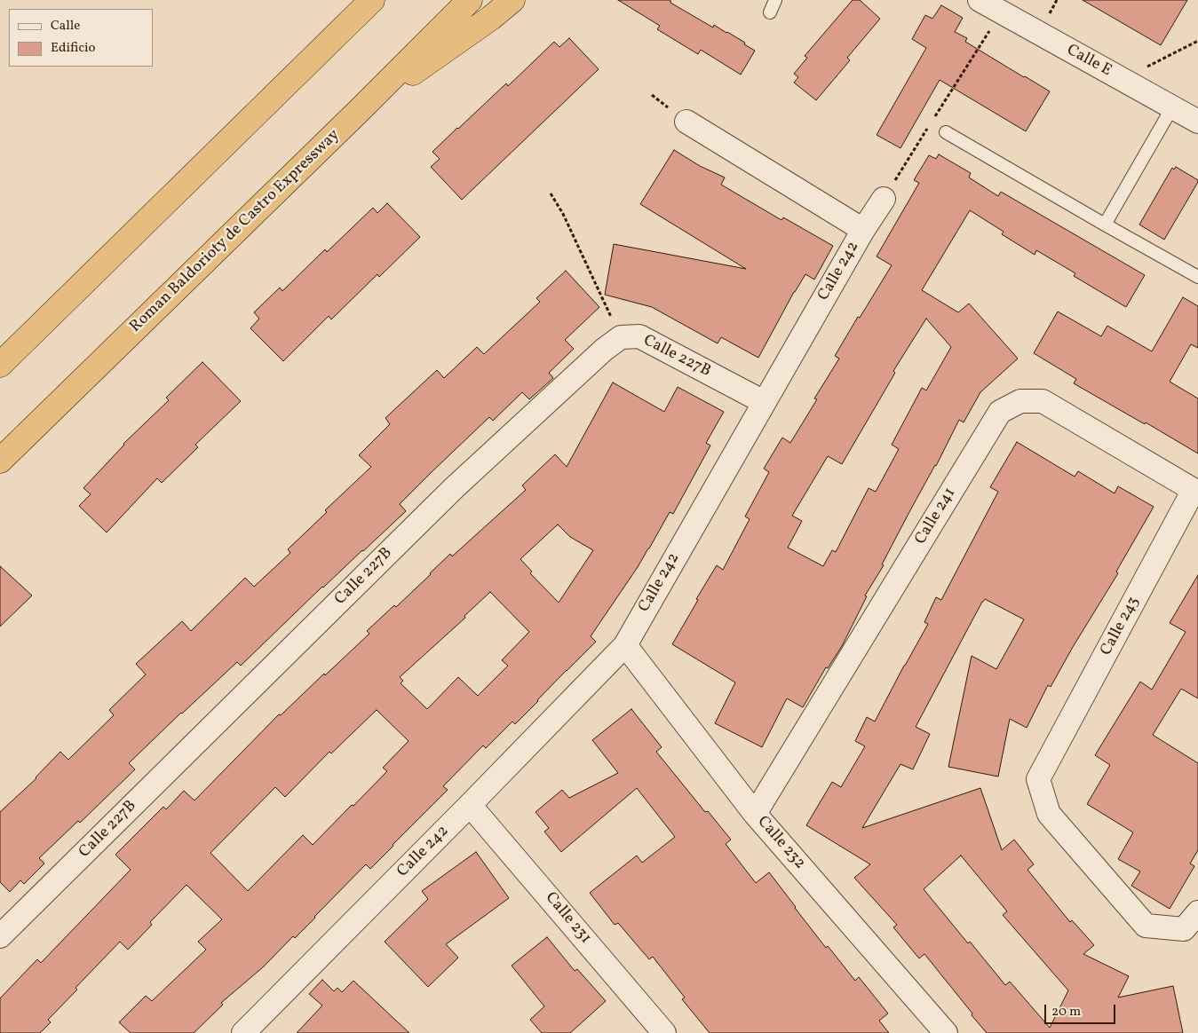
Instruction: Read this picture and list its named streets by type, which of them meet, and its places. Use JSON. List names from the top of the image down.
{
  "streets": {
    "highway": ["Roman Baldorioty de Castro Expressway"],
    "street": [
      "Calle E",
      "Calle 242",
      "Calle 227B",
      "Calle 241",
      "Calle 243",
      "Calle 232",
      "Calle 231"
    ]
  },
  "crossings": [
    ["Calle 242", "Calle 227B"],
    ["Calle 242", "Calle 232"],
    ["Calle 242", "Calle 231"],
    ["Calle 241", "Calle 243"],
    ["Calle 241", "Calle 232"]
  ],
  "legend": ["Calle", "Edificio"],
  "scale_bar": "20 m"
}
